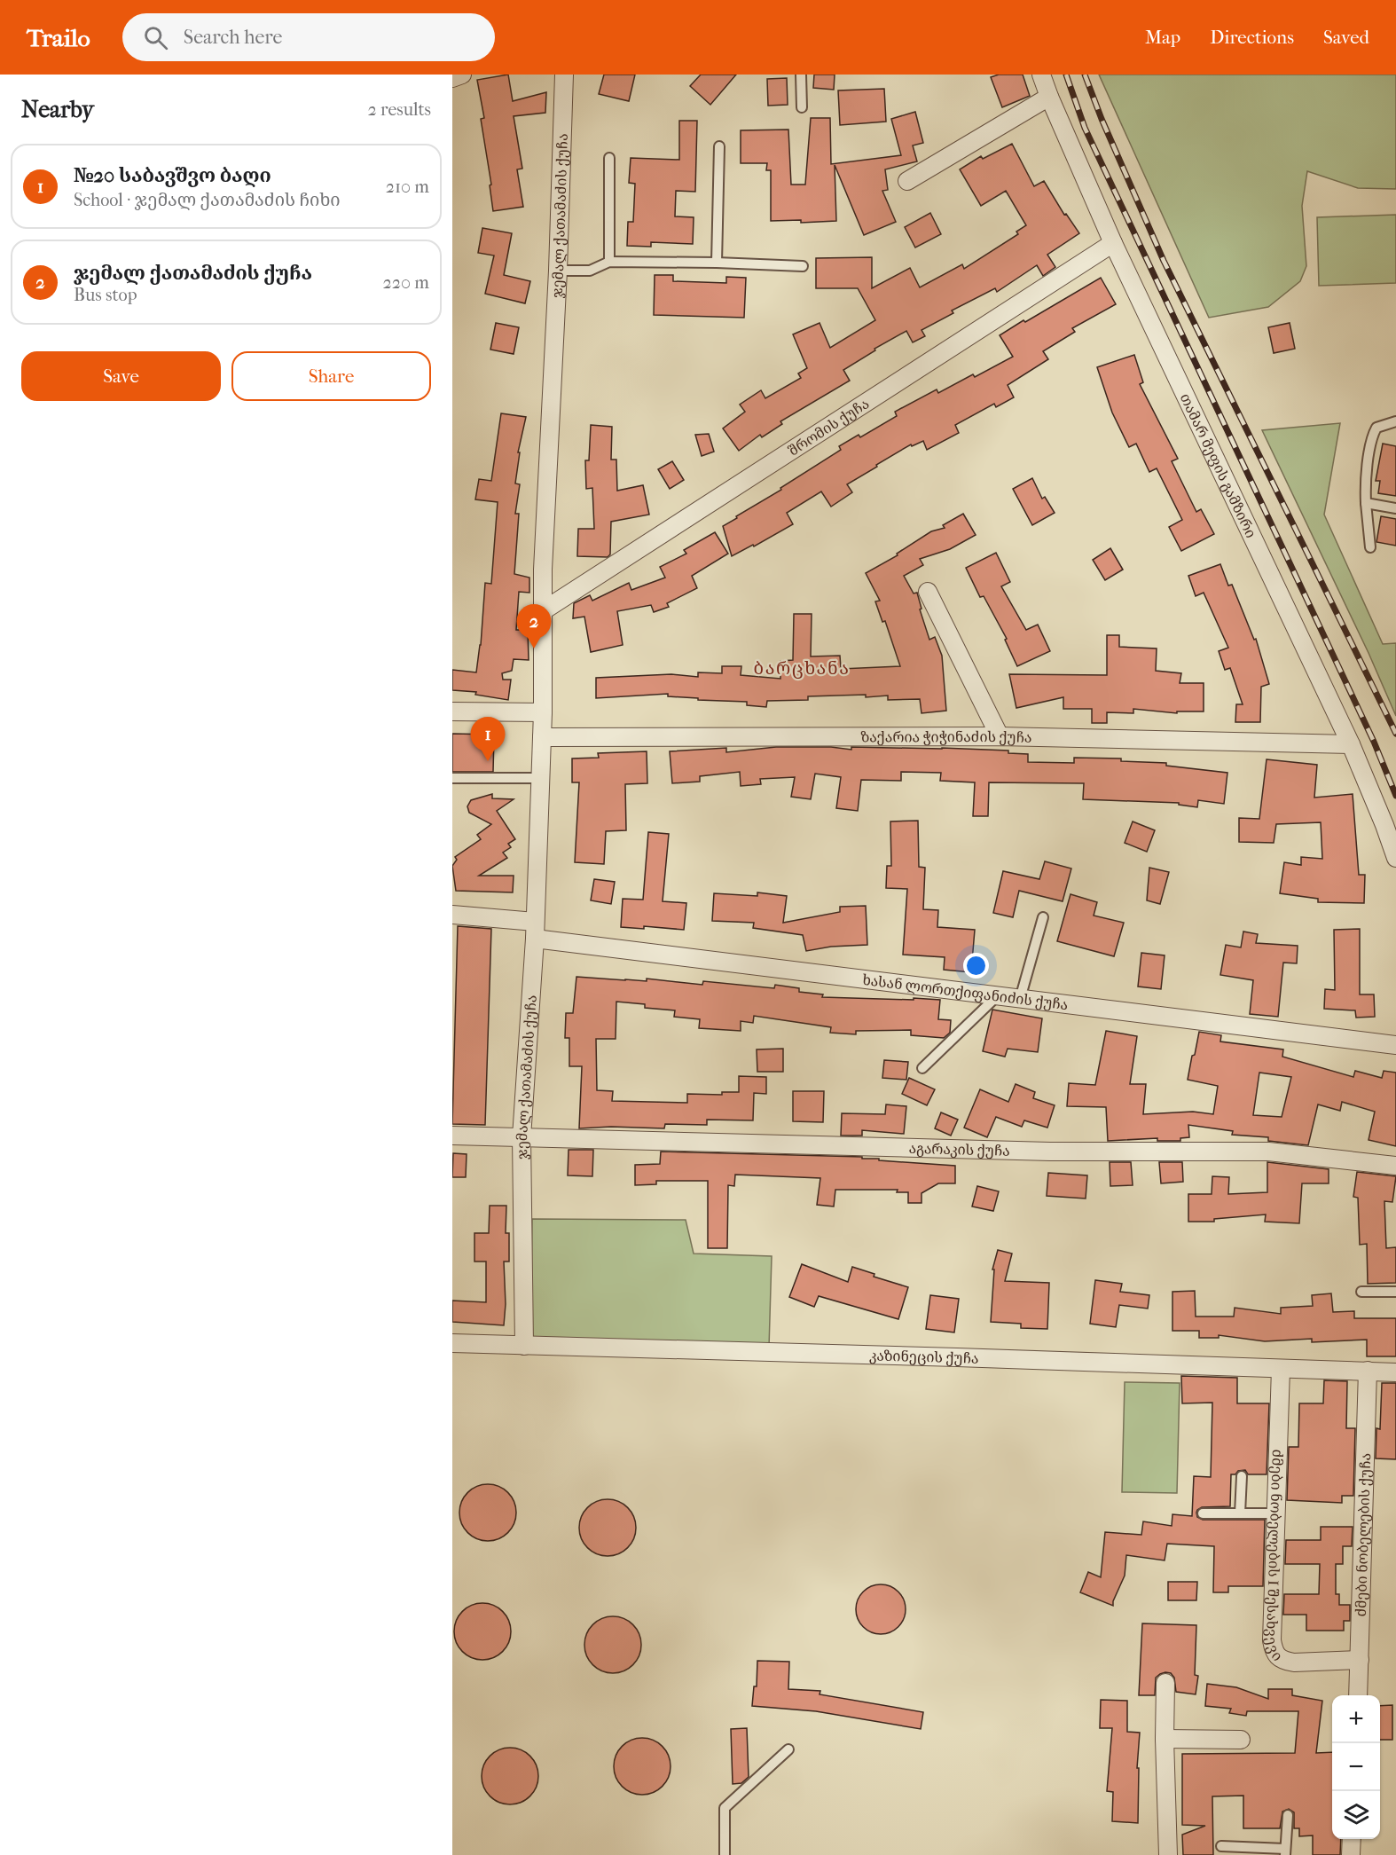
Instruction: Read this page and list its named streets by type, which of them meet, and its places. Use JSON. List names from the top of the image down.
{
  "streets": {
    "street": [
      "ჯემალ ქათამაძის ქუჩა",
      "შრომის ქუჩა",
      "თამარ მეფის გამზირი",
      "ზაქარია ჭიჭინაძის ქუჩა",
      "ხასან ლორთქიფანიძის ქუჩა",
      "აგარაკის ქუჩა",
      "კაზინეცის ქუჩა",
      "ძმები ნობელების ქუჩა",
      "ძმები ნობელების I შესახვევი"
    ]
  },
  "crossings": [
    ["ჯემალ ქათამაძის ქუჩა", "შრომის ქუჩა"],
    ["ჯემალ ქათამაძის ქუჩა", "ზაქარია ჭიჭინაძის ქუჩა"],
    ["ჯემალ ქათამაძის ქუჩა", "ხასან ლორთქიფანიძის ქუჩა"],
    ["ჯემალ ქათამაძის ქუჩა", "აგარაკის ქუჩა"],
    ["ჯემალ ქათამაძის ქუჩა", "კაზინეცის ქუჩა"],
    ["შრომის ქუჩა", "თამარ მეფის გამზირი"],
    ["თამარ მეფის გამზირი", "ზაქარია ჭიჭინაძის ქუჩა"],
    ["კაზინეცის ქუჩა", "ძმები ნობელების ქუჩა"],
    ["კაზინეცის ქუჩა", "ძმები ნობელების I შესახვევი"],
    ["ძმები ნობელების ქუჩა", "ძმები ნობელების I შესახვევი"]
  ],
  "districts": ["ბარცხანა"],
  "page": {
    "header": "Trailo",
    "search": "Search here",
    "nav": ["Map", "Directions", "Saved"],
    "heading": ["Nearby", "2 results"],
    "list": [
      {
        "mark": "1",
        "name": "№20 საბავშვო ბაღი",
        "note": "School · ჯემალ ქათამაძის ჩიხი",
        "value": "210 m"
      },
      {
        "mark": "2",
        "name": "ჯემალ ქათამაძის ქუჩა",
        "note": "Bus stop",
        "value": "220 m"
      }
    ],
    "buttons": ["Save", "Share"],
    "pins": ["2", "1"],
    "map_buttons": ["+", "−"]
  }
}
